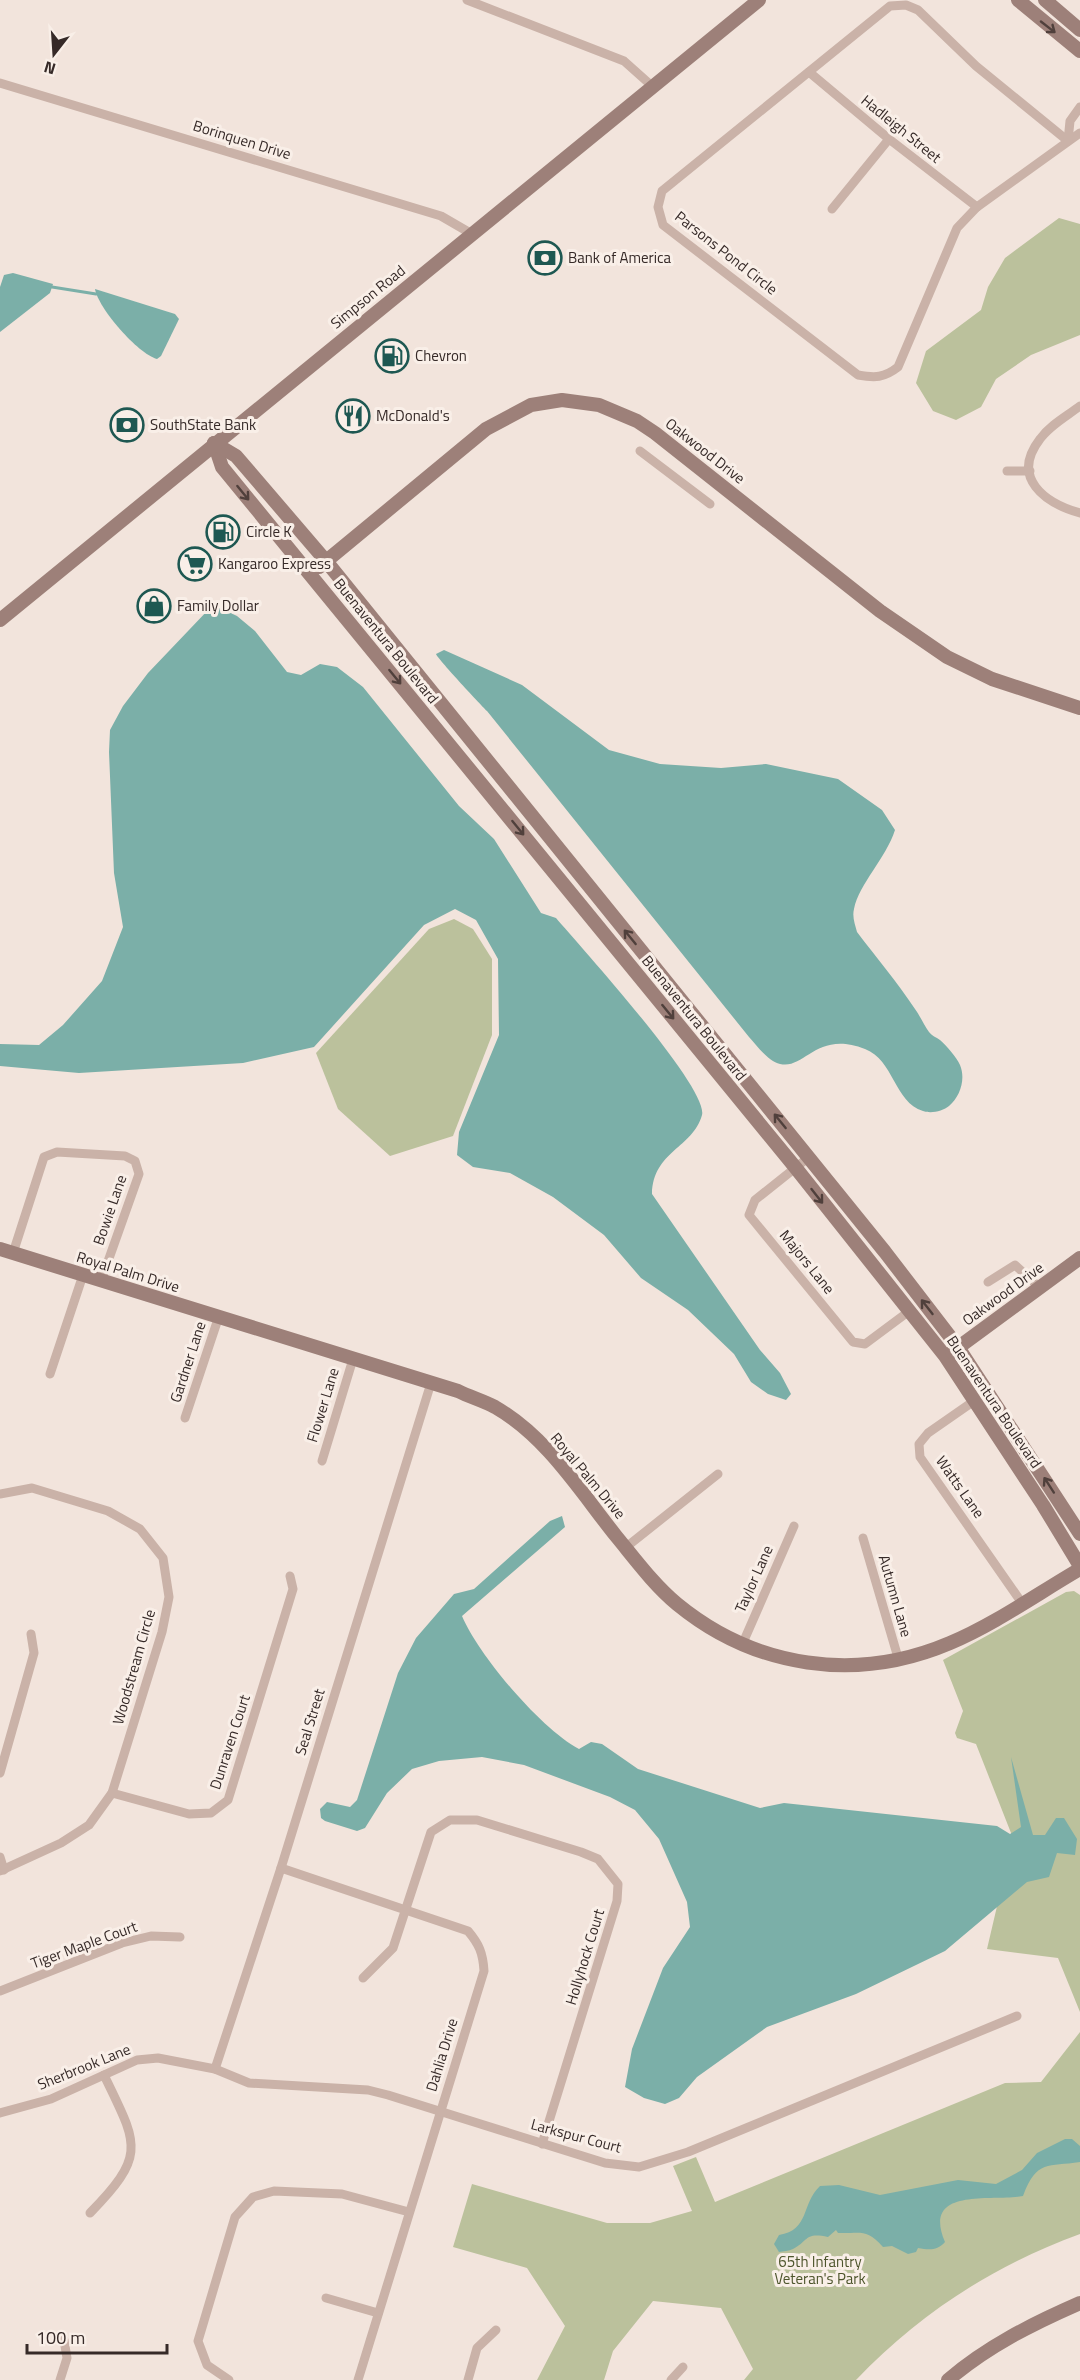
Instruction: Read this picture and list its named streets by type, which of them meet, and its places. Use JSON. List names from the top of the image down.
{
  "streets": {
    "main road": [
      "Simpson Road",
      "Oakwood Drive",
      "Buenaventura Boulevard",
      "Royal Palm Drive"
    ],
    "street": [
      "Hadleigh Street",
      "Borinquen Drive",
      "Parsons Pond Circle",
      "Bowie Lane",
      "Majors Lane",
      "Gardner Lane",
      "Flower Lane",
      "Watts Lane",
      "Taylor Lane",
      "Autumn Lane",
      "Woodstream Circle",
      "Seal Street",
      "Dunraven Court",
      "Tiger Maple Court",
      "Hollyhock Court",
      "Dahlia Drive",
      "Sherbrook Lane",
      "Larkspur Court"
    ]
  },
  "crossings": [
    ["Hadleigh Street", "Parsons Pond Circle"],
    ["Borinquen Drive", "Simpson Road"],
    ["Simpson Road", "Buenaventura Boulevard"],
    ["Oakwood Drive", "Buenaventura Boulevard"],
    ["Buenaventura Boulevard", "Majors Lane"],
    ["Buenaventura Boulevard", "Royal Palm Drive"],
    ["Buenaventura Boulevard", "Watts Lane"],
    ["Bowie Lane", "Royal Palm Drive"],
    ["Royal Palm Drive", "Gardner Lane"],
    ["Royal Palm Drive", "Flower Lane"],
    ["Royal Palm Drive", "Watts Lane"],
    ["Royal Palm Drive", "Taylor Lane"],
    ["Royal Palm Drive", "Autumn Lane"],
    ["Royal Palm Drive", "Seal Street"],
    ["Woodstream Circle", "Dunraven Court"],
    ["Seal Street", "Dahlia Drive"],
    ["Seal Street", "Sherbrook Lane"],
    ["Seal Street", "Larkspur Court"],
    ["Hollyhock Court", "Dahlia Drive"],
    ["Hollyhock Court", "Larkspur Court"],
    ["Dahlia Drive", "Larkspur Court"],
    ["Sherbrook Lane", "Larkspur Court"]
  ],
  "parks": ["65th Infantry Veteran's Park"],
  "places": {
    "bank": ["Bank of America", "SouthState Bank"],
    "fuel station": ["Chevron", "Circle K"],
    "restaurant": ["McDonald's"],
    "supermarket": ["Kangaroo Express"],
    "shop": ["Family Dollar"]
  },
  "scale_bar": "100 m",
  "north": "bottom"
}
